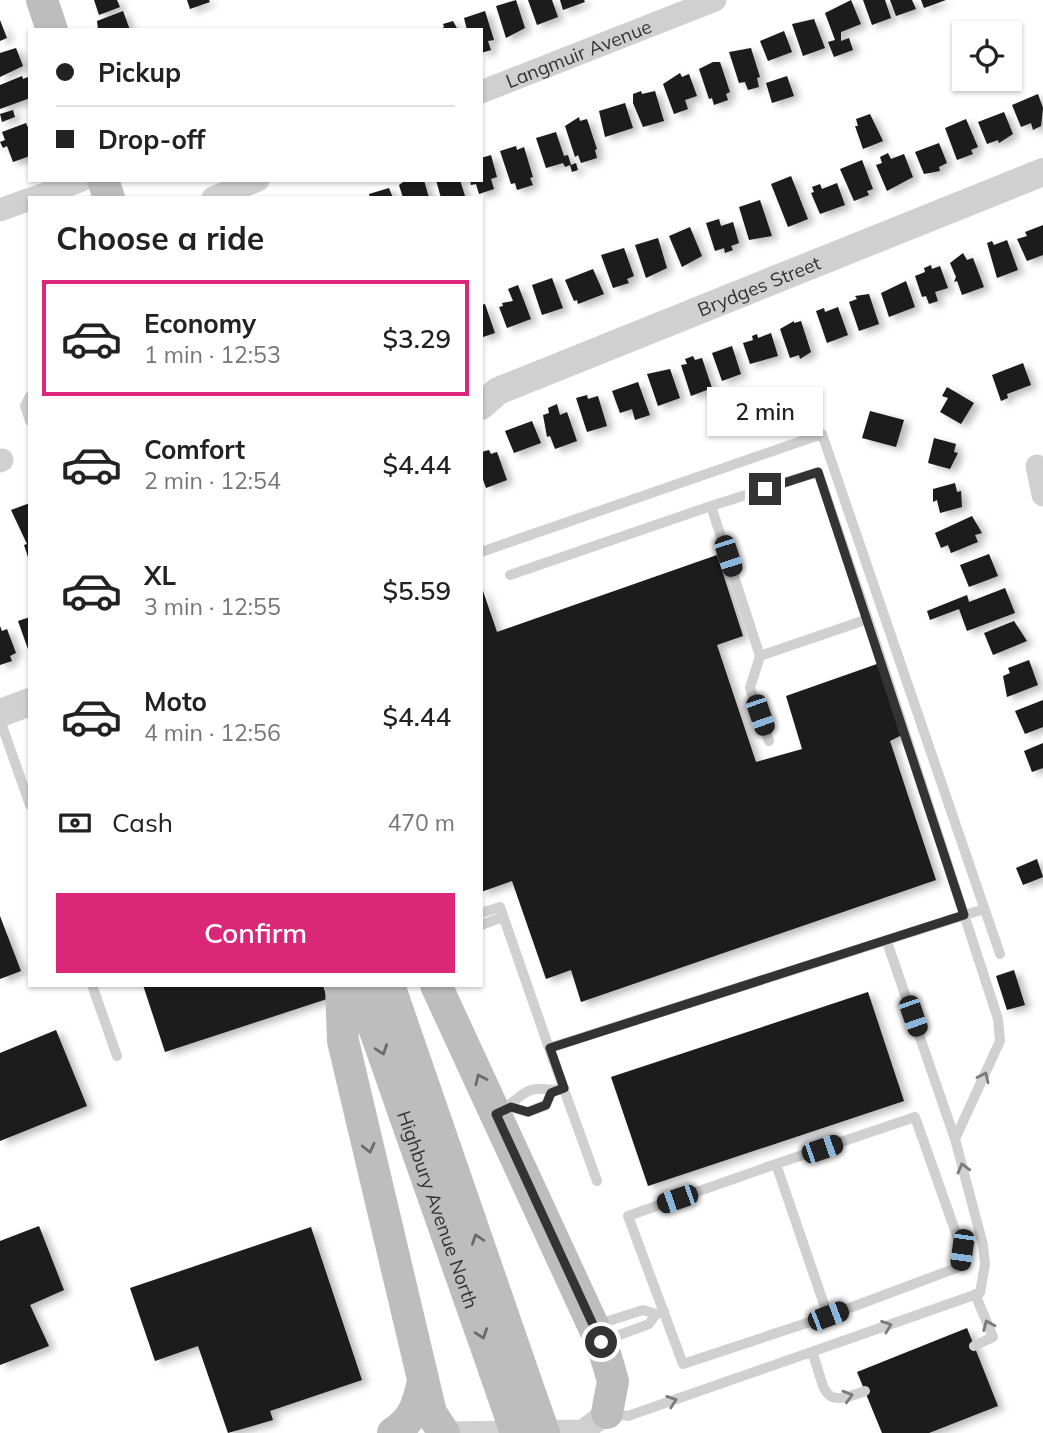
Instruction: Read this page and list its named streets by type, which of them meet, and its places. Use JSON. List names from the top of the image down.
{
  "streets": {
    "main road": ["Highbury Avenue North"],
    "street": ["Langmuir Avenue", "Brydges Street"]
  },
  "page": {
    "banner": ["Pickup", "Drop-off"],
    "heading": "Choose a ride",
    "list": [
      {
        "name": "Economy",
        "note": "1 min · 12:53",
        "value": "$3.29"
      },
      {
        "name": "Comfort",
        "note": "2 min · 12:54",
        "value": "$4.44"
      },
      {
        "name": "XL",
        "note": "3 min · 12:55",
        "value": "$5.59"
      },
      {
        "name": "Moto",
        "note": "4 min · 12:56",
        "value": "$4.44"
      }
    ],
    "bubble": "2 min",
    "pay": ["Cash", "470 m"],
    "buttons": "Confirm"
  }
}
